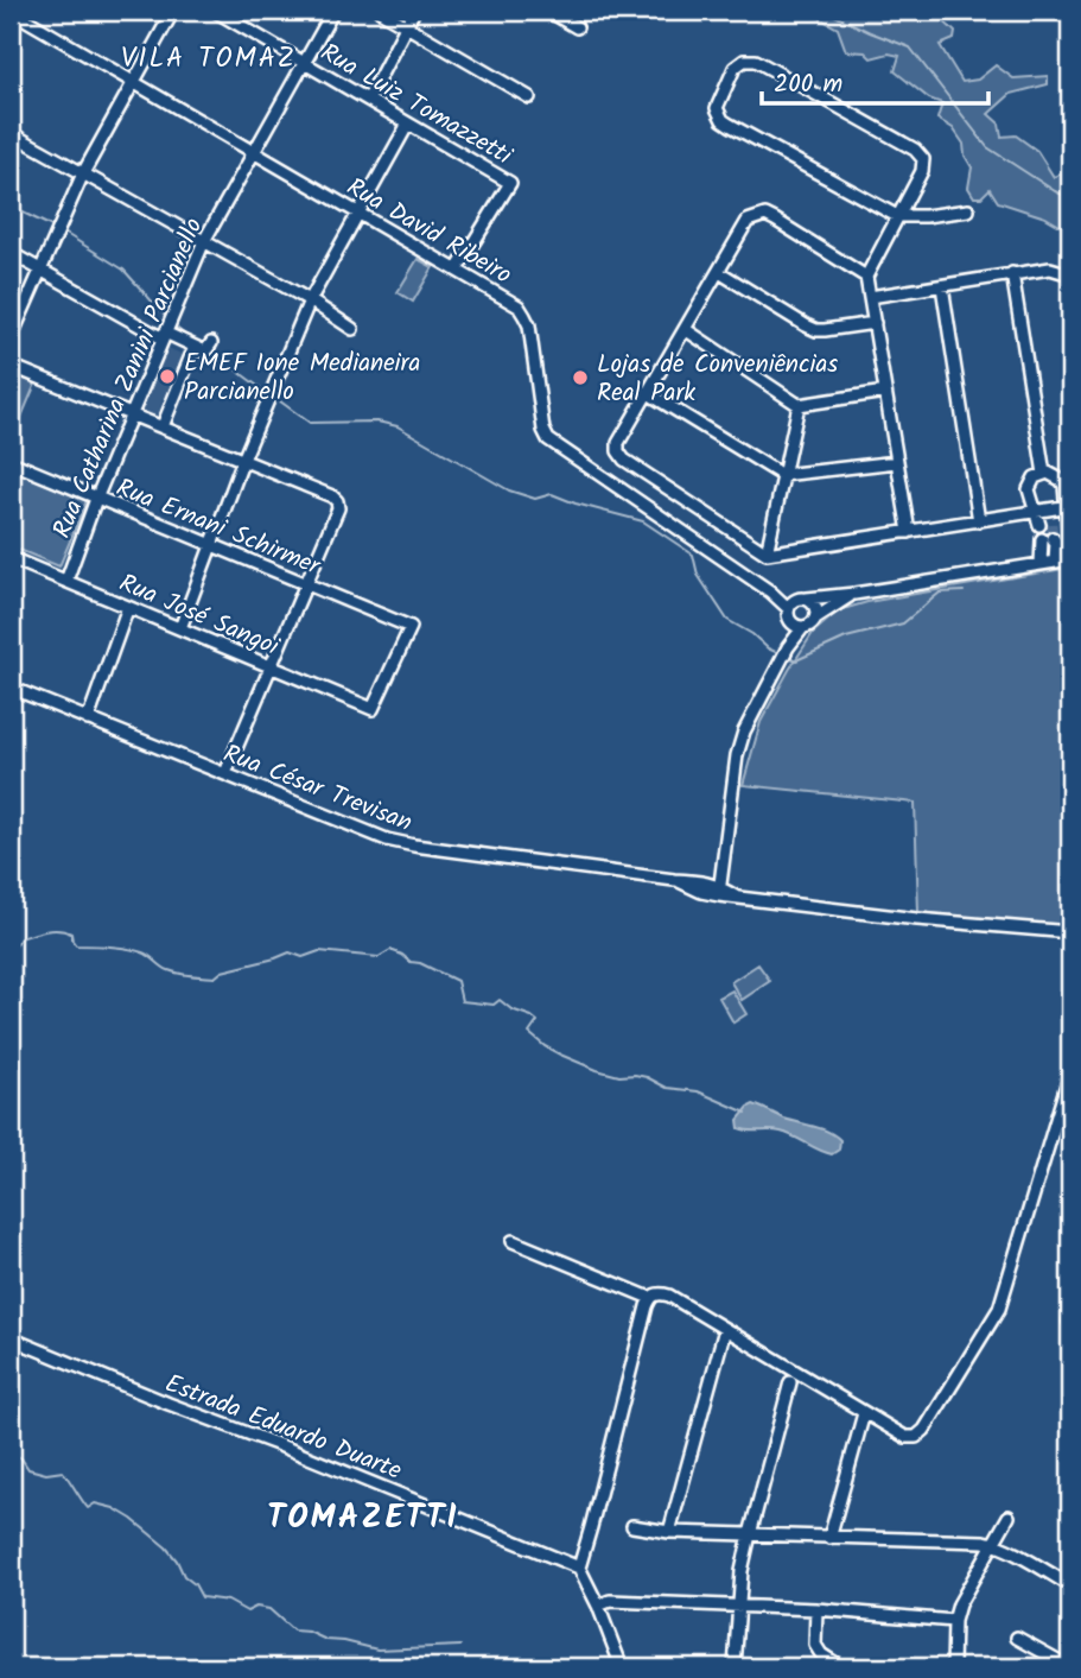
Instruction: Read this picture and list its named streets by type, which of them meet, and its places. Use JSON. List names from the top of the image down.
{
  "streets": {
    "street": [
      "Rua Luiz Tomazzetti",
      "Rua David Ribeiro",
      "Rua Catharina Zanini Parcianello",
      "Rua Ernani Schirmer",
      "Rua José Sangoi",
      "Rua César Trevisan",
      "Estrada Eduardo Duarte"
    ]
  },
  "crossings": [
    ["Rua Luiz Tomazzetti", "Rua David Ribeiro"],
    ["Rua Luiz Tomazzetti", "Rua Catharina Zanini Parcianello"],
    ["Rua David Ribeiro", "Rua Catharina Zanini Parcianello"],
    ["Rua Catharina Zanini Parcianello", "Rua Ernani Schirmer"],
    ["Rua Catharina Zanini Parcianello", "Rua José Sangoi"],
    ["Rua Ernani Schirmer", "Rua José Sangoi"]
  ],
  "districts": ["VILA TOMAZ", "TOMAZETTI"],
  "places": ["EMEF Ione Medianeira Parcianello", "Lojas de Conveniências Real Park"],
  "scale_bar": "200 m"
}
